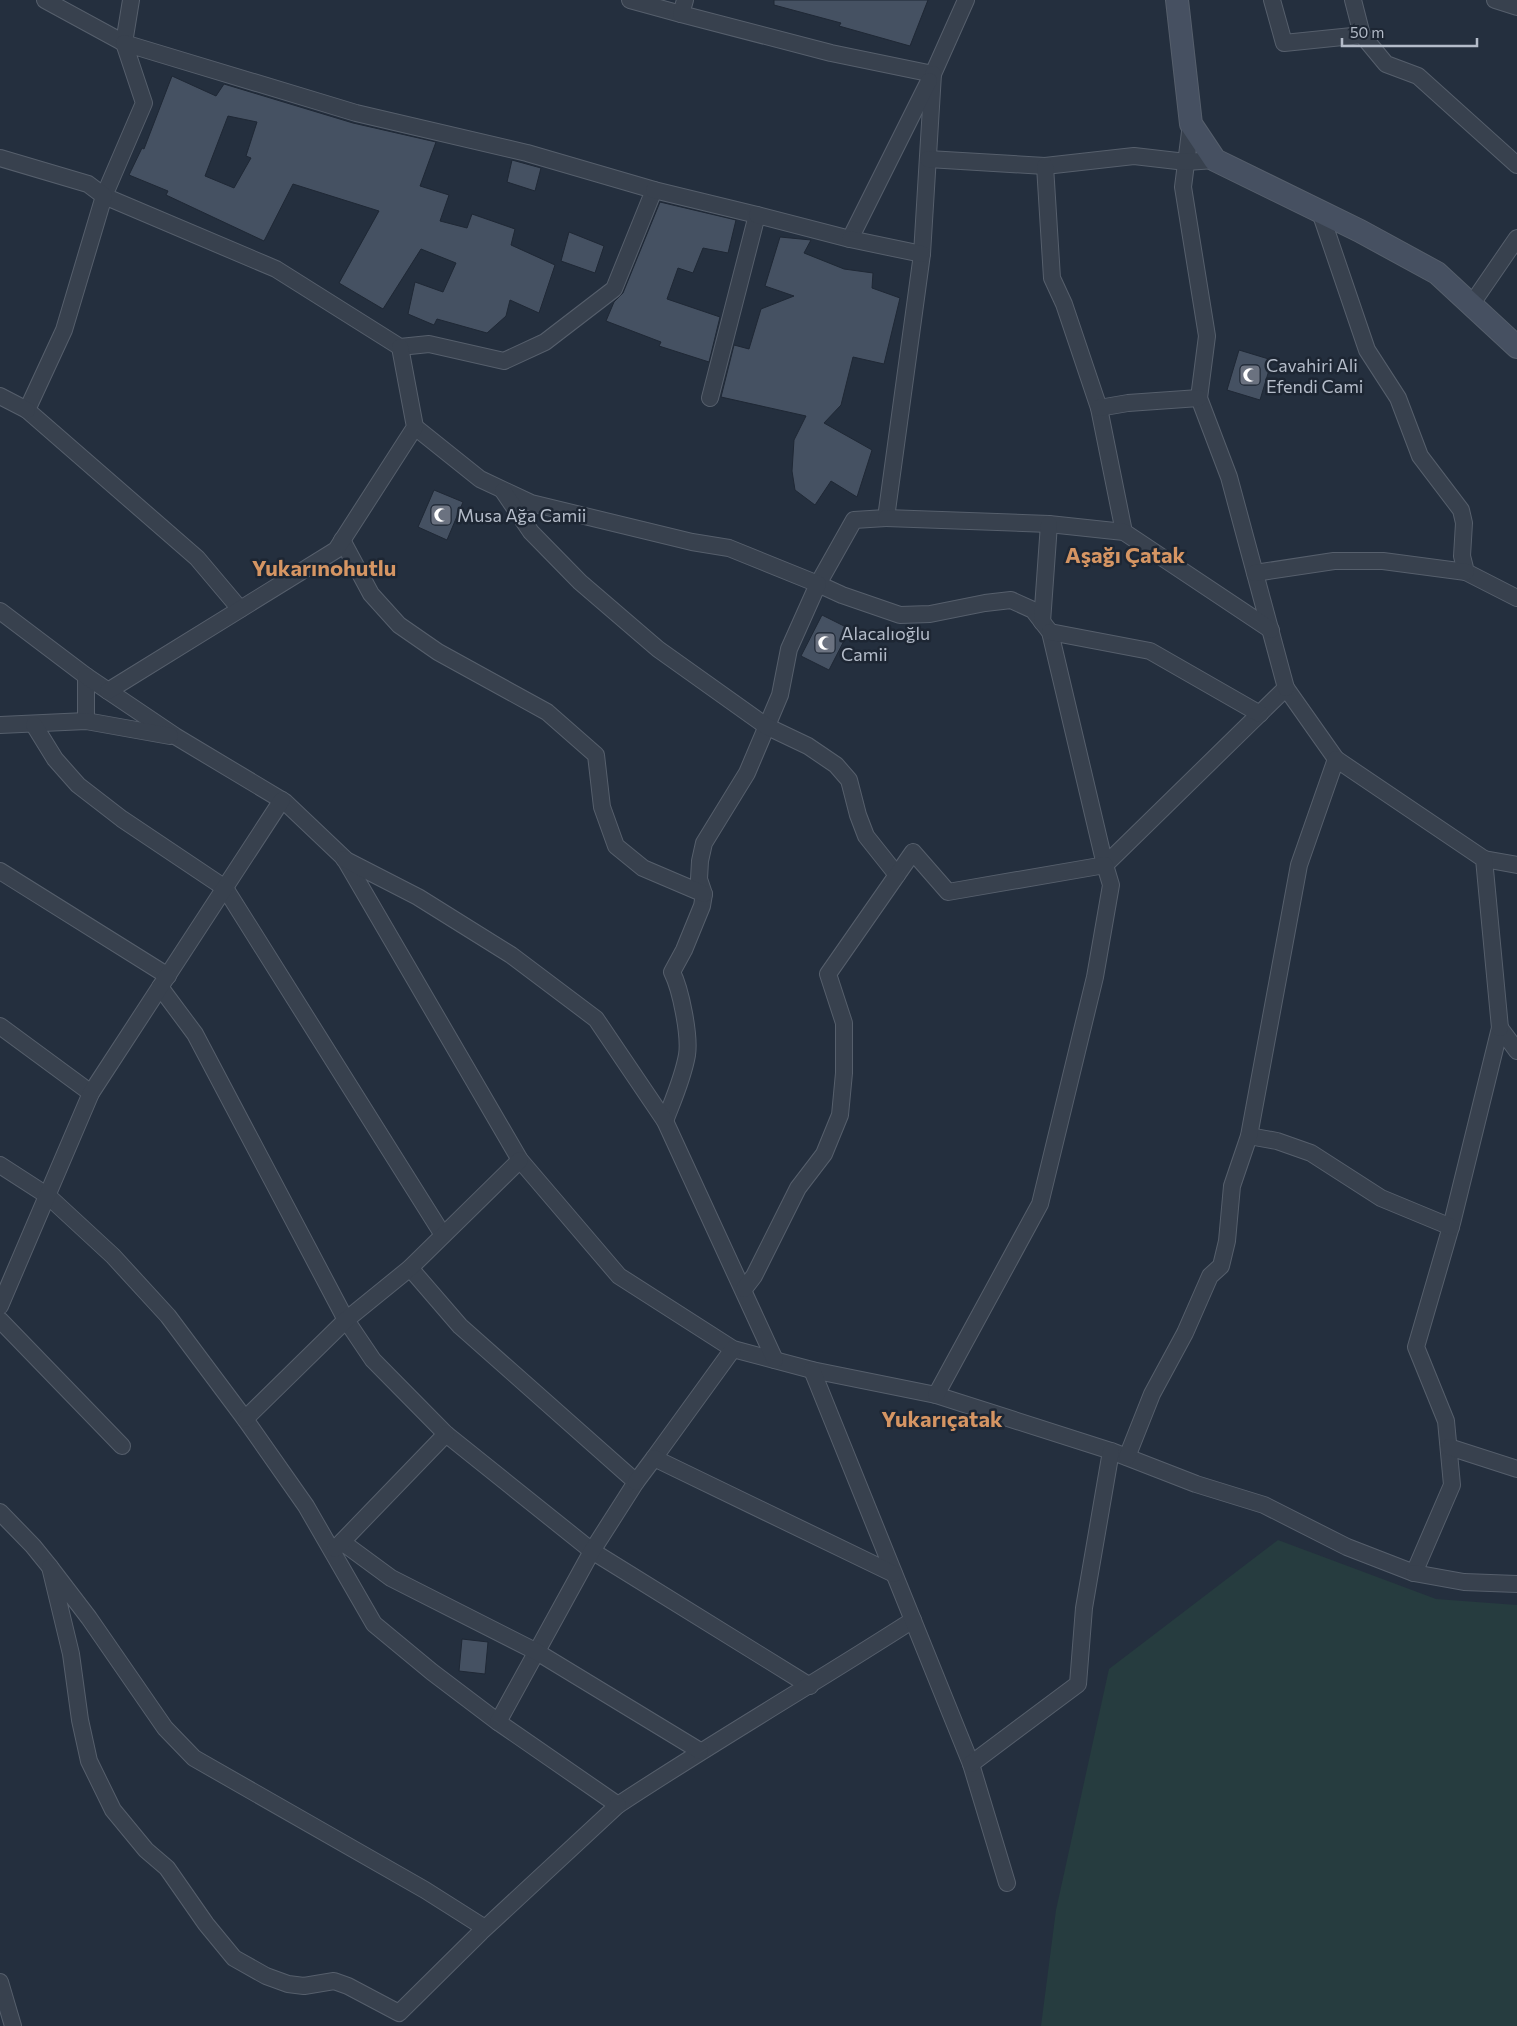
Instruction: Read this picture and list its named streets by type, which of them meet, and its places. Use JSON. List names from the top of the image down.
{
  "districts": ["Aşağı Çatak", "Yukarınohutlu", "Yukarıçatak"],
  "places": {
    "mosque": ["Cavahiri Ali Efendi Cami", "Musa Ağa Camii", "Alacalıoğlu Camii"]
  },
  "scale_bar": "50 m"
}
